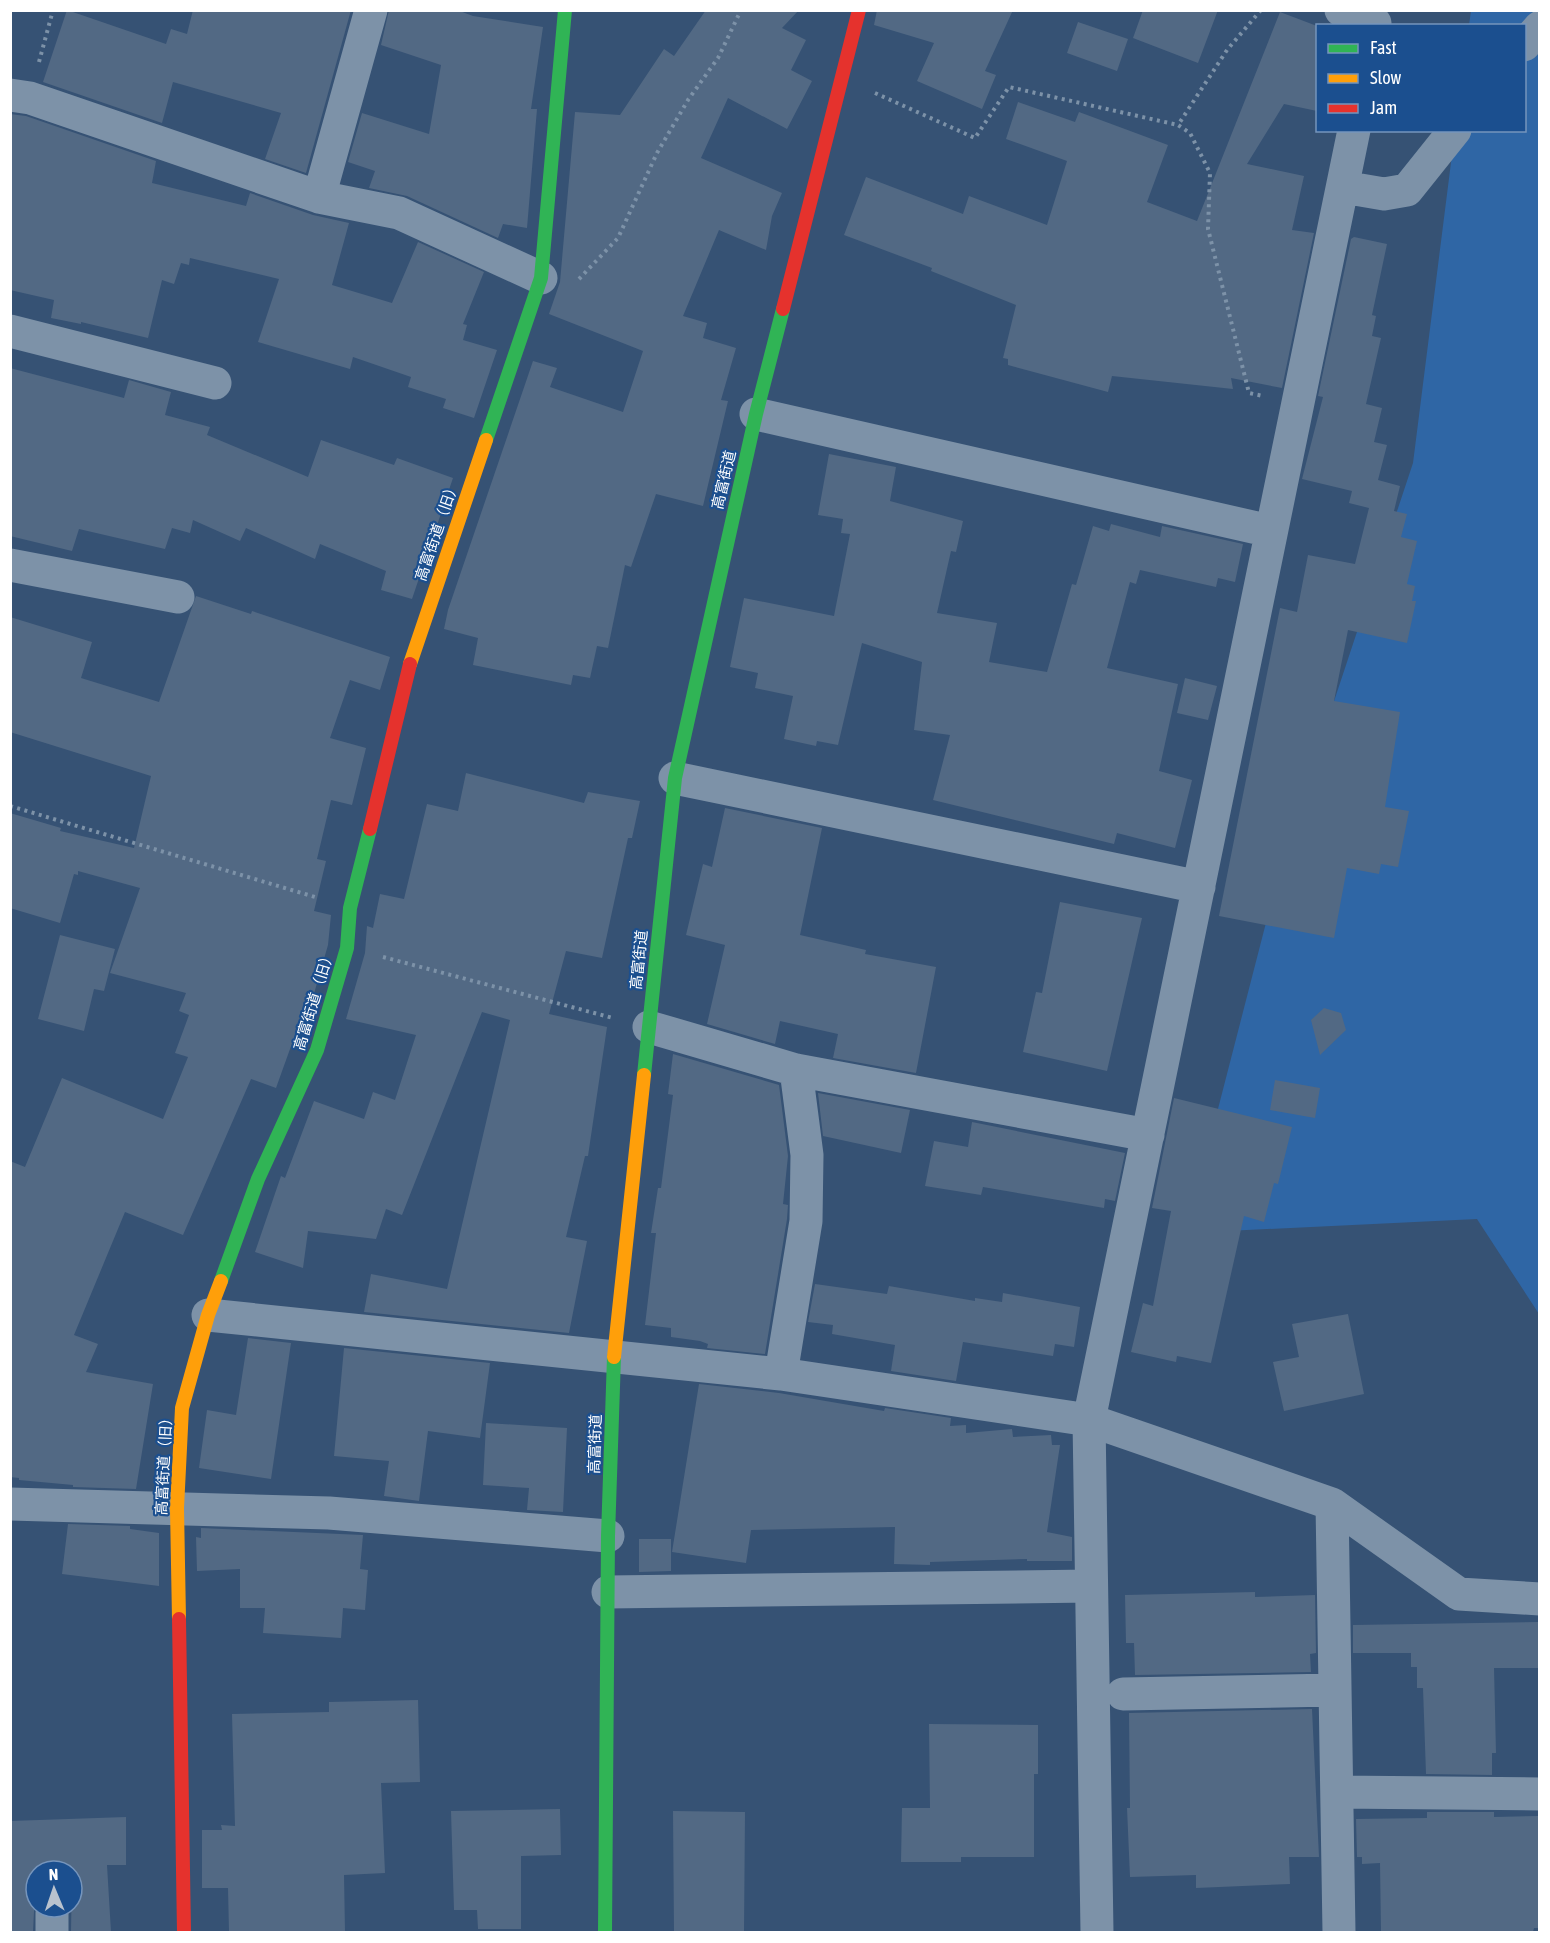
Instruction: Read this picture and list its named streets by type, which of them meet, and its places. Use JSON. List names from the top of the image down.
{
  "streets": {
    "street": ["高富街道", "高富街道（旧）"]
  },
  "legend": ["Fast", "Slow", "Jam"],
  "north": "top"
}
